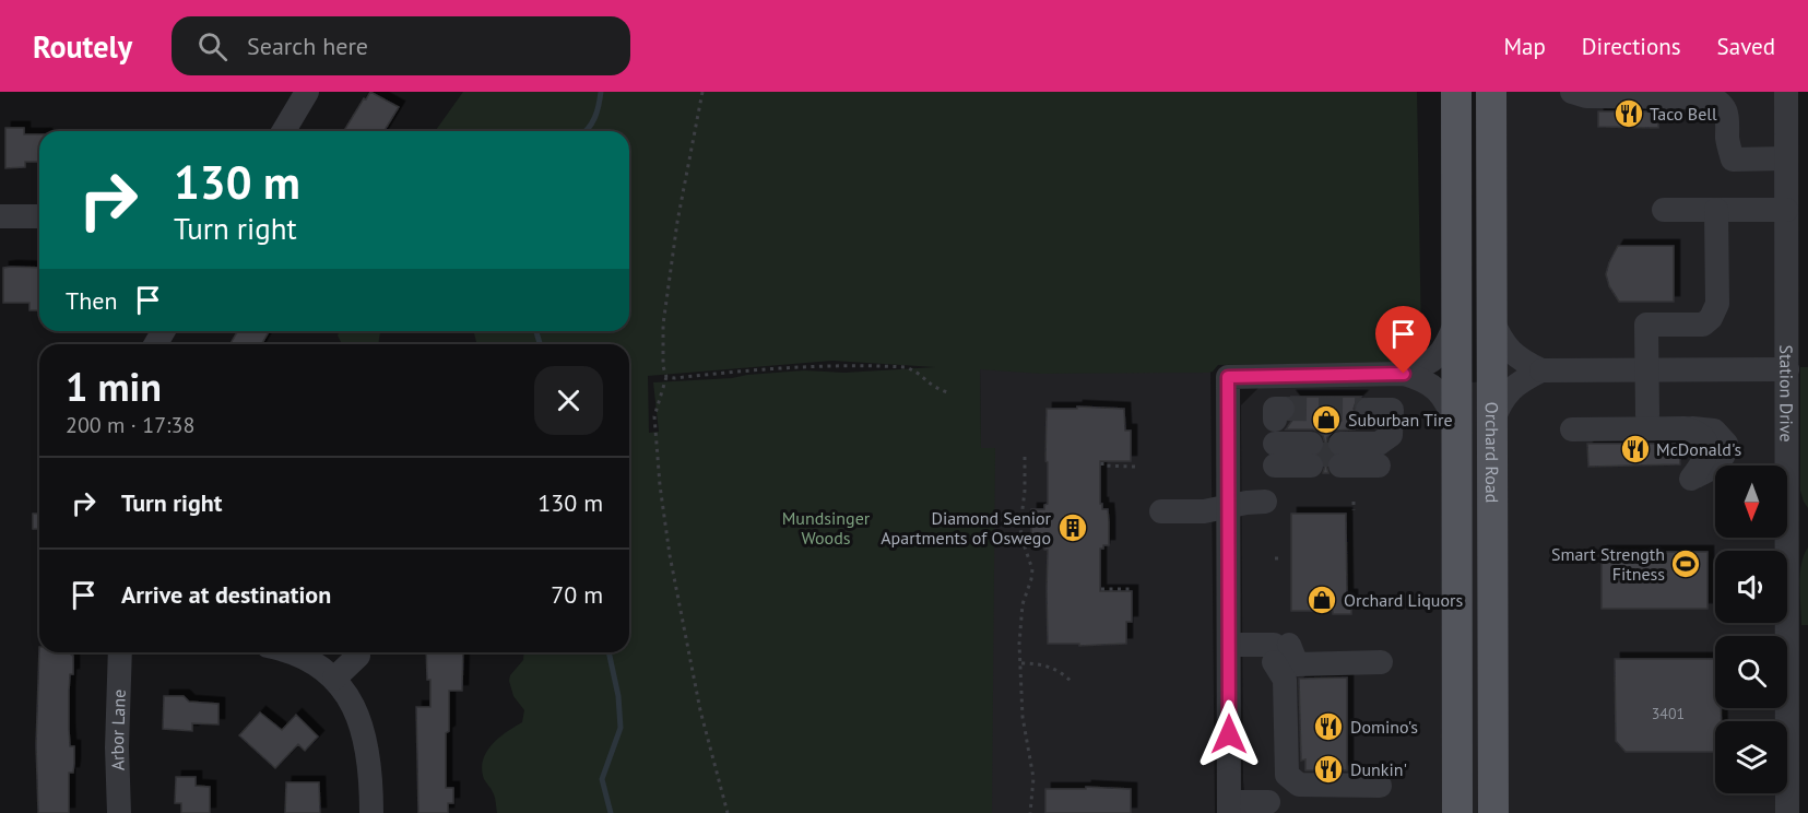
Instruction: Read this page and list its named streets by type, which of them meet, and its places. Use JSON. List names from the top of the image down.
{
  "streets": {
    "main road": ["Orchard Road"],
    "street": ["Station Drive", "Arbor Lane"]
  },
  "parks": ["Mundsinger Woods"],
  "places": {
    "restaurant": [
      "Taco Bell",
      "McDonald's",
      "Domino's",
      "Dunkin'"
    ],
    "shop": ["Suburban Tire", "Orchard Liquors"],
    "building": ["Diamond Senior Apartments of Oswego"],
    "sports": ["Smart Strength Fitness"]
  },
  "house_numbers": ["3401"],
  "north": "bottom",
  "page": {
    "header": "Routely",
    "search": "Search here",
    "nav": ["Map", "Directions", "Saved"],
    "turn": ["130 m", "Turn right"],
    "then": "Then",
    "heading": ["1 min", "200 m · 17:38"],
    "list": [
      {
        "name": "Turn right",
        "value": "130 m"
      },
      {
        "name": "Arrive at destination",
        "value": "70 m"
      }
    ]
  }
}
